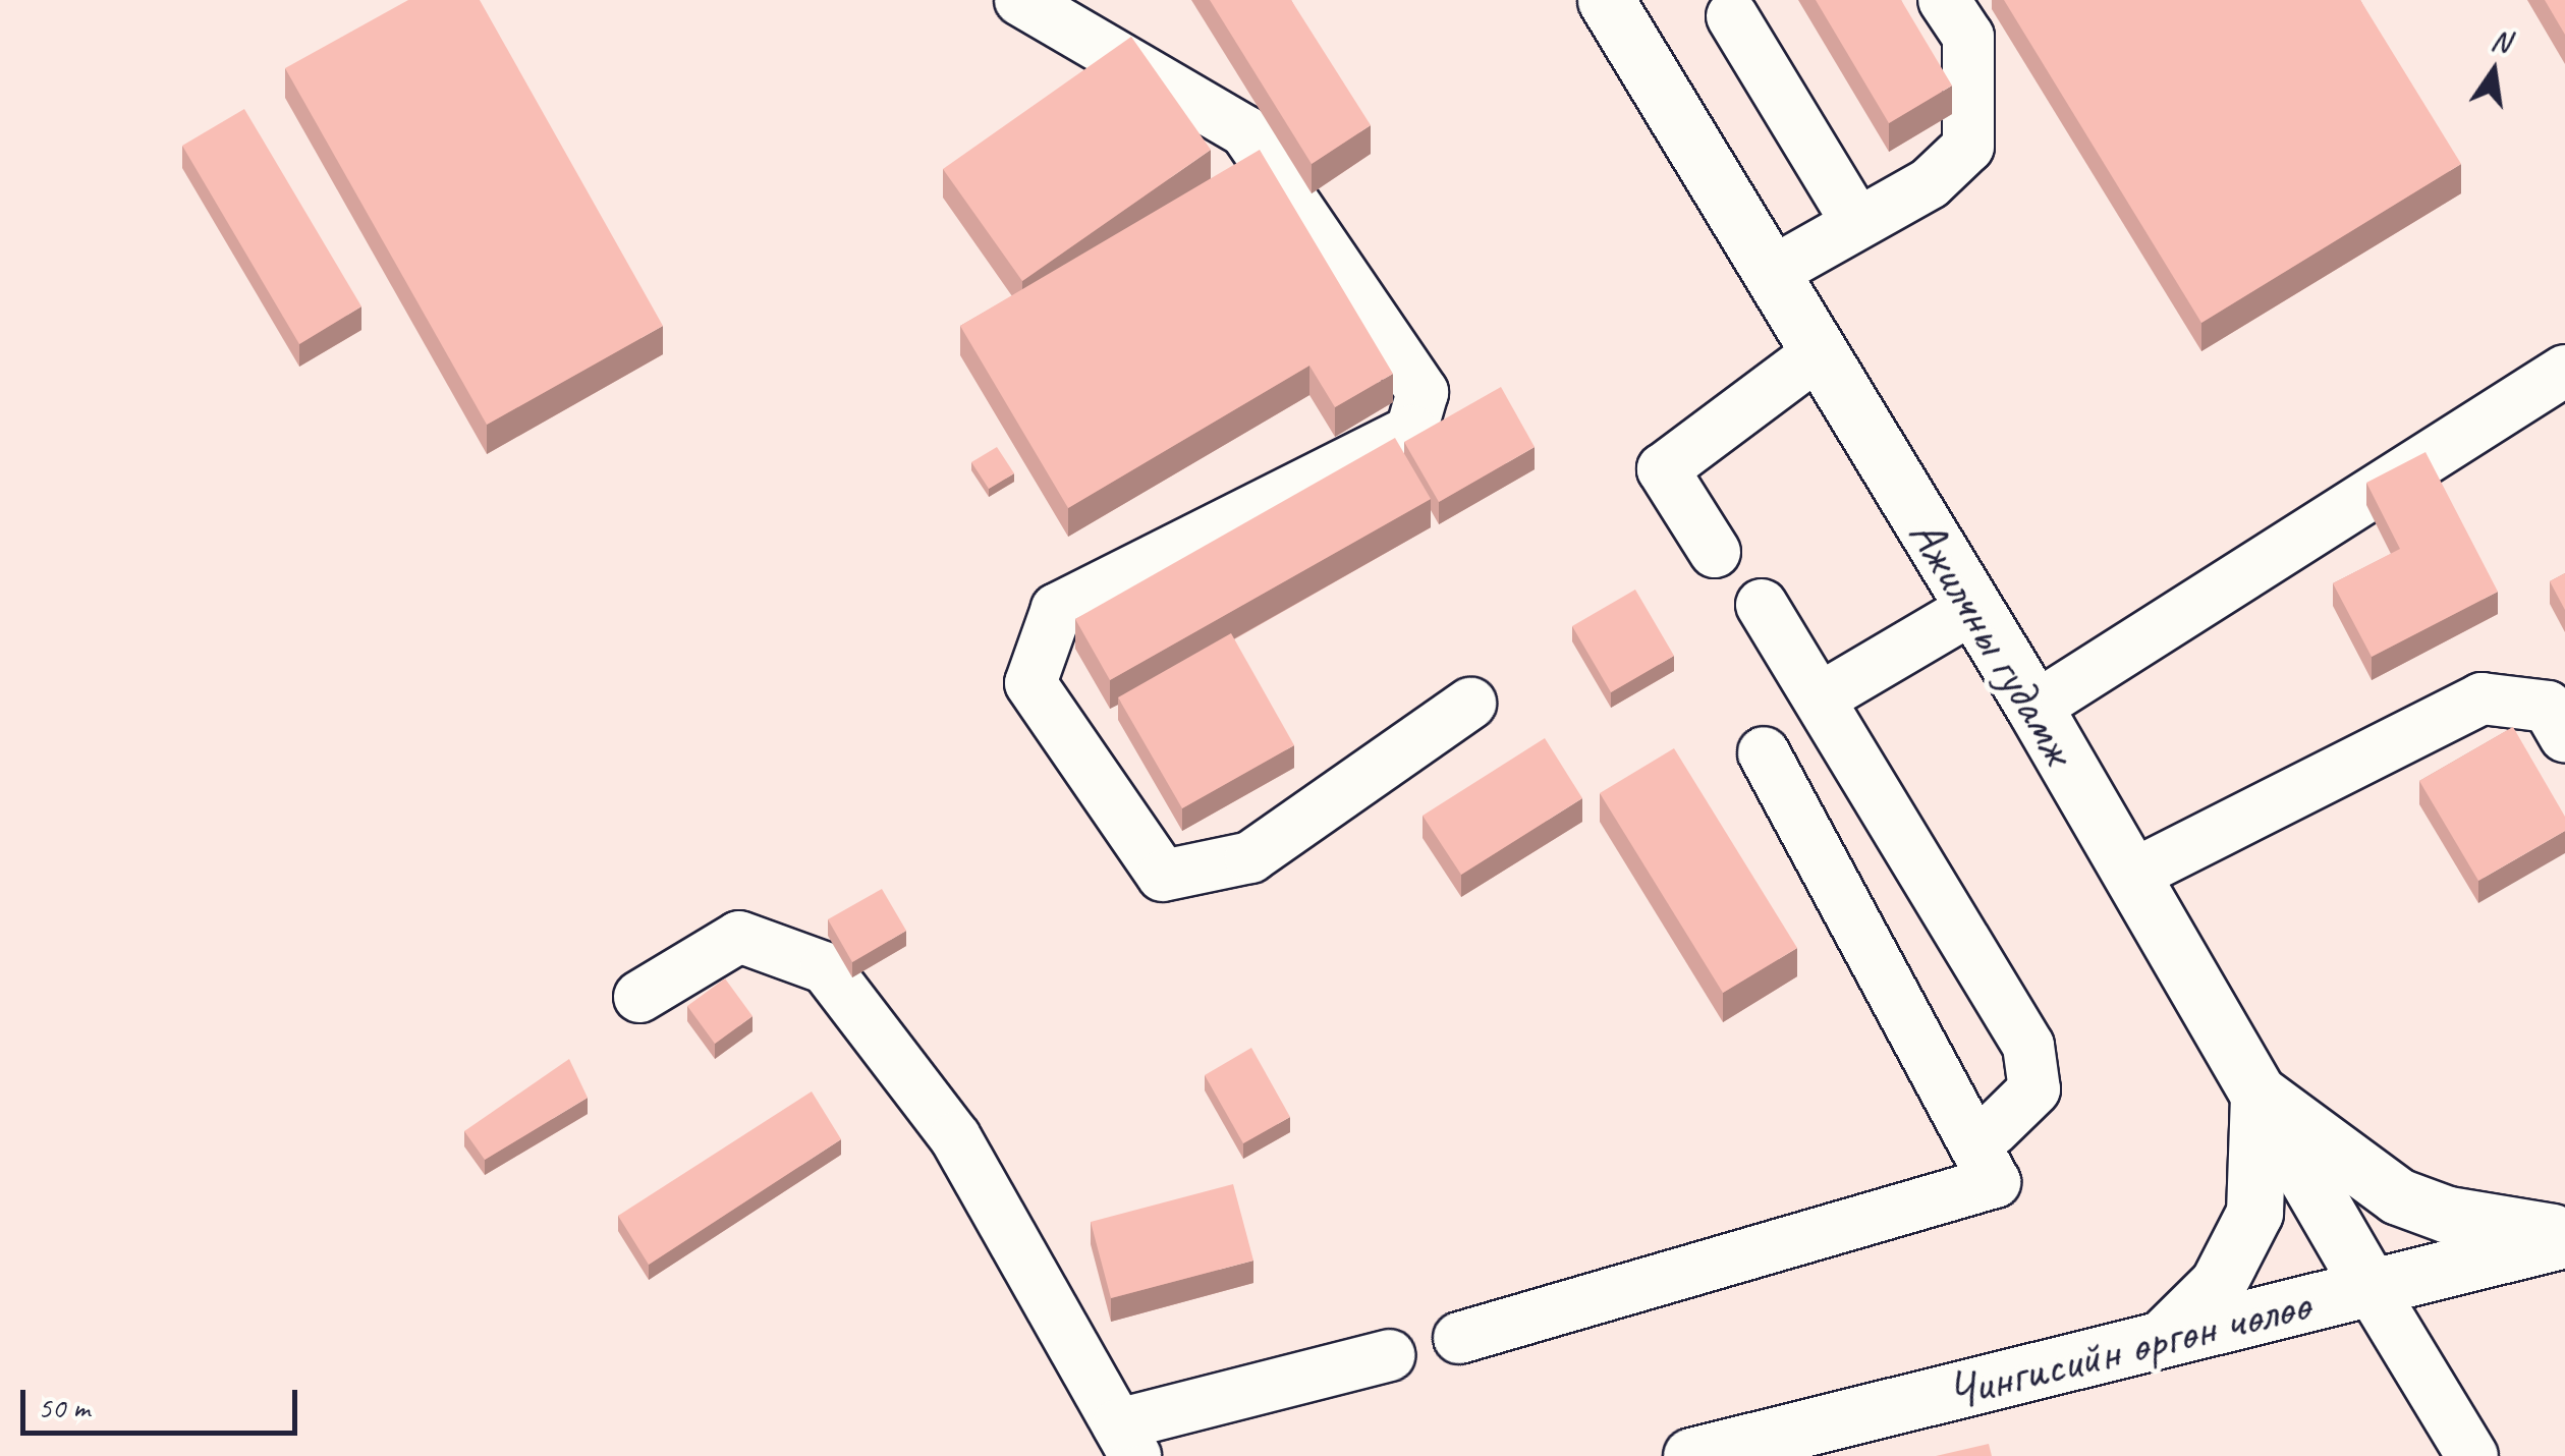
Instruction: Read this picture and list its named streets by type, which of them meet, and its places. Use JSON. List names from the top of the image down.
{
  "streets": {
    "main road": ["Ажилчны гудамж", "Чингисийн өргөн чөлөө"]
  },
  "crossings": [
    ["Ажилчны гудамж", "Чингисийн өргөн чөлөө"]
  ],
  "scale_bar": "50 m",
  "north": "top"
}
